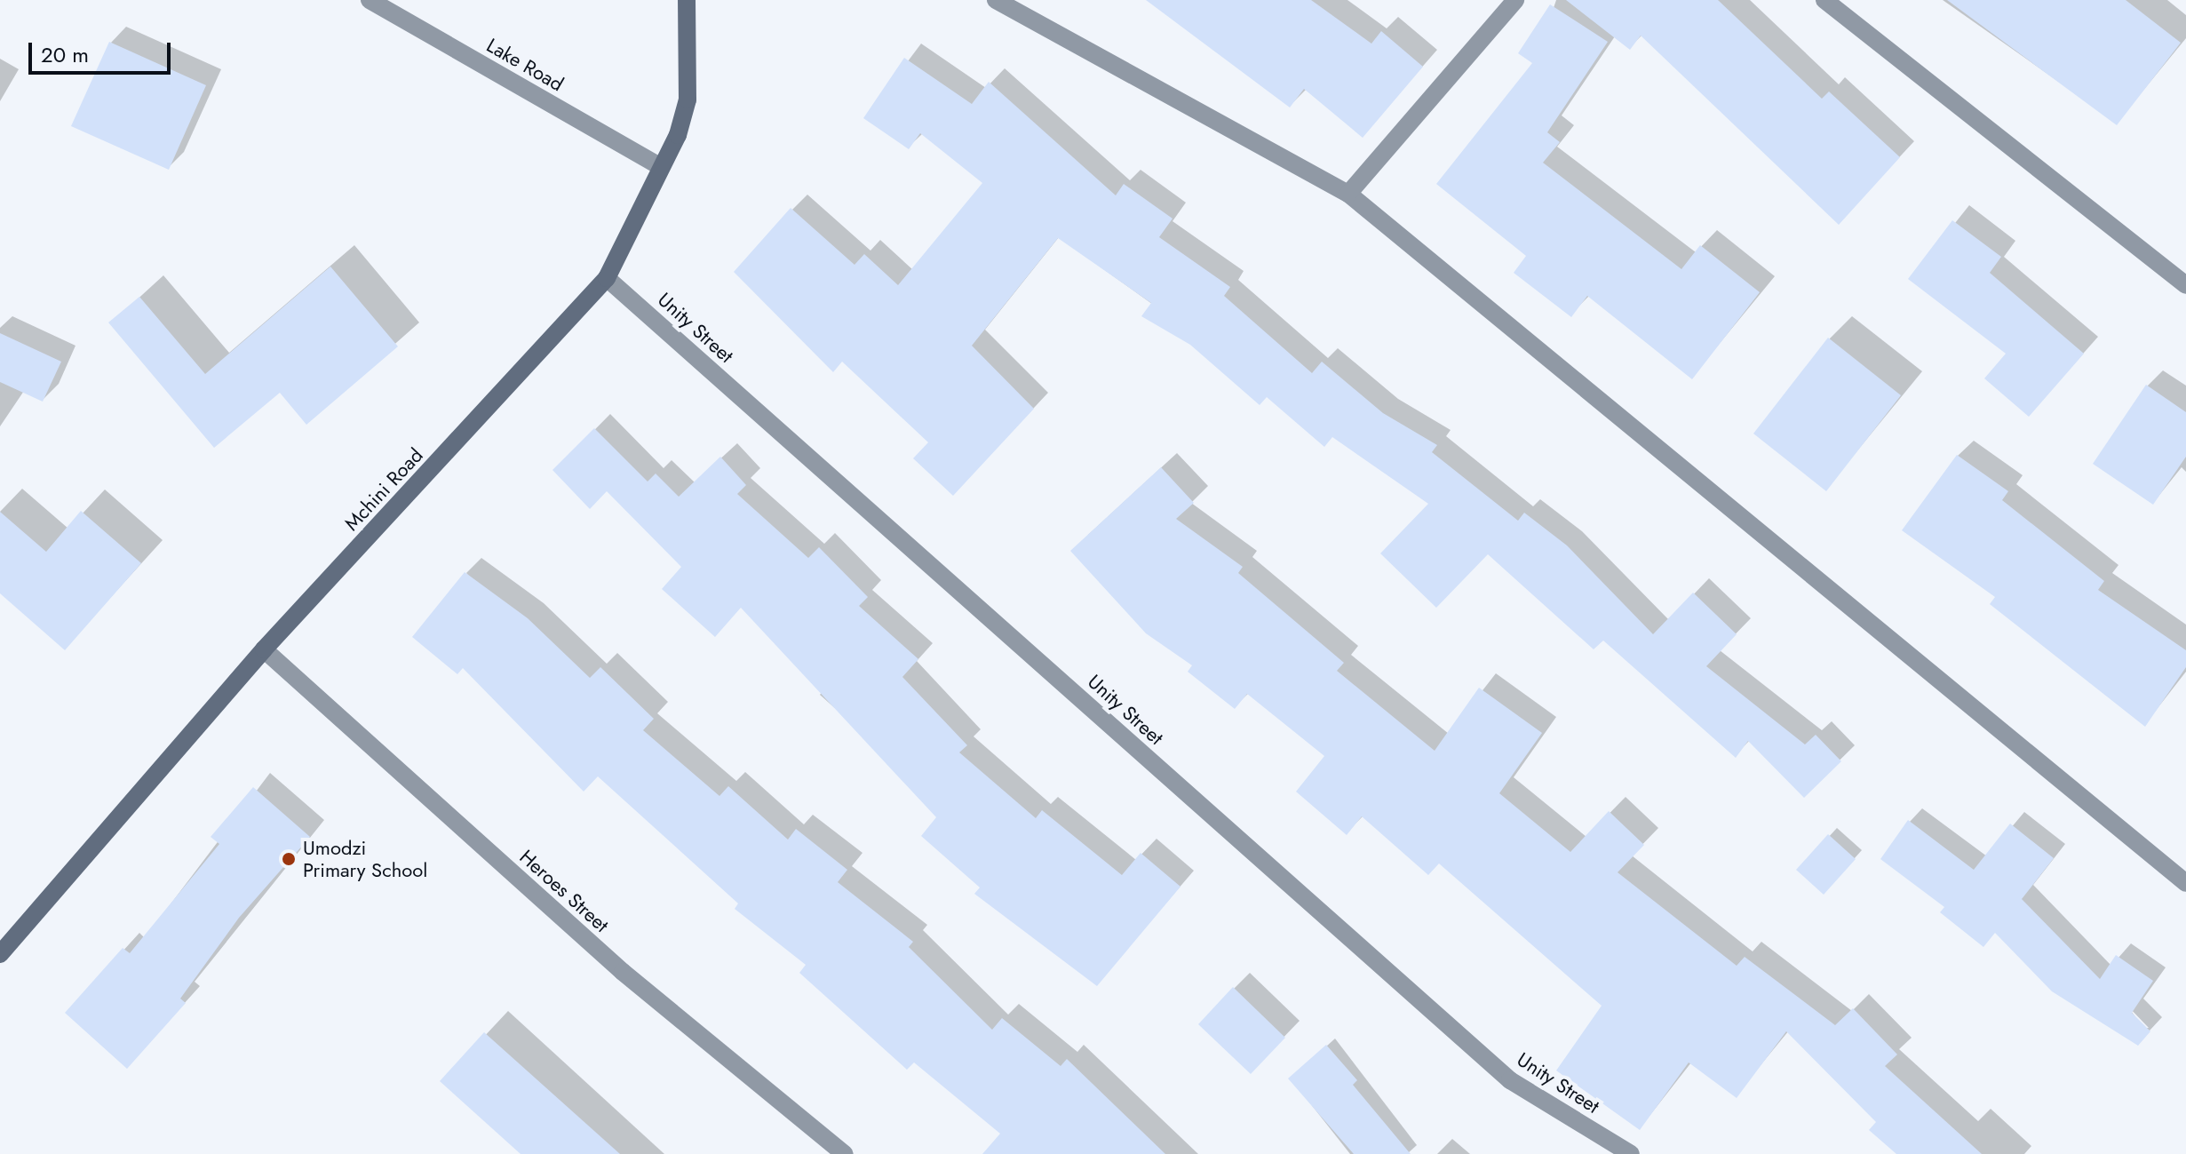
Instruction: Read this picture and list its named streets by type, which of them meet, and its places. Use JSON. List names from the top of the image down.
{
  "streets": {
    "street": [
      "Lake Road",
      "Unity Street",
      "Mchini Road",
      "Heroes Street"
    ]
  },
  "crossings": [
    ["Lake Road", "Mchini Road"],
    ["Unity Street", "Mchini Road"],
    ["Mchini Road", "Heroes Street"]
  ],
  "places": ["Umodzi Primary School"],
  "scale_bar": "20 m"
}
